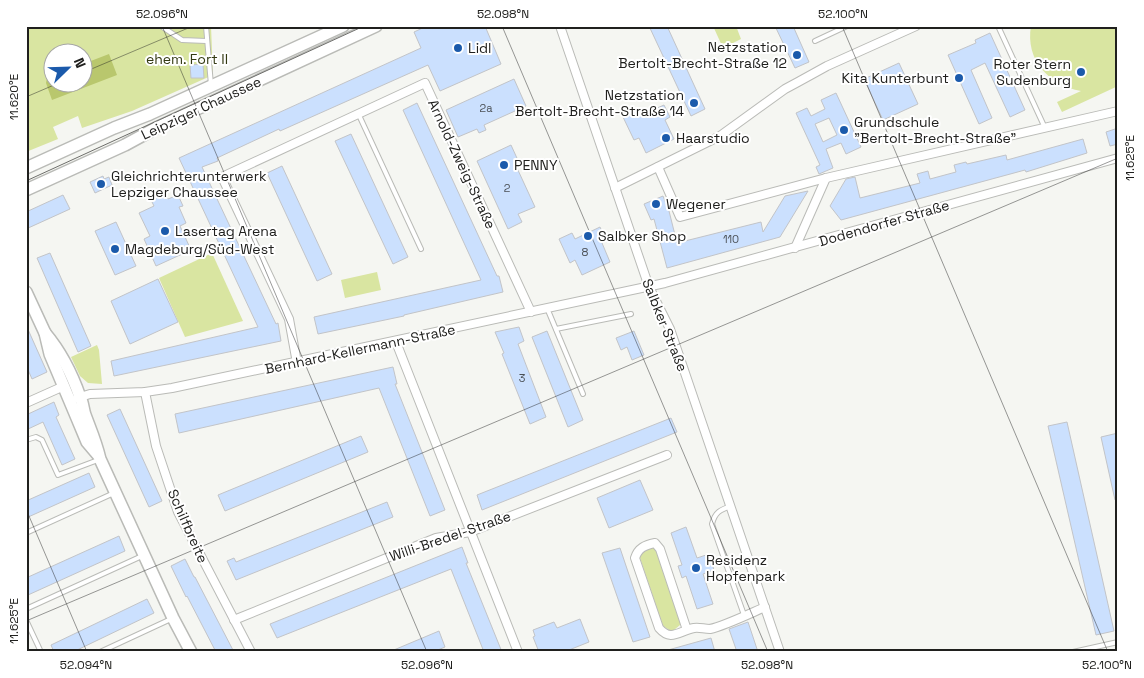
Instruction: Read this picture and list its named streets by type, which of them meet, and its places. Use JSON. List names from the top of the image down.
{
  "streets": {
    "main road": ["Leipziger Chaussee"],
    "street": [
      "Arnold-Zweig-Straße",
      "Dodendorfer Straße",
      "Salbker Straße",
      "Bernhard-Kellermann-Straße",
      "Schilfbreite",
      "Willi-Bredel-Straße"
    ]
  },
  "crossings": [
    ["Arnold-Zweig-Straße", "Bernhard-Kellermann-Straße"],
    ["Dodendorfer Straße", "Salbker Straße"],
    ["Dodendorfer Straße", "Bernhard-Kellermann-Straße"],
    ["Salbker Straße", "Bernhard-Kellermann-Straße"],
    ["Bernhard-Kellermann-Straße", "Schilfbreite"],
    ["Schilfbreite", "Willi-Bredel-Straße"]
  ],
  "parks": ["ehem. Fort II"],
  "places": [
    "Lidl",
    "Netzstation Bertolt-Brecht-Straße 12",
    "Roter Stern Sudenburg",
    "Kita Kunterbunt",
    "Netzstation Bertolt-Brecht-Straße 14",
    "Grundschule \"Bertolt-Brecht-Straße\"",
    "Haarstudio",
    "PENNY",
    "Gleichrichterunterwerk Lepziger Chaussee",
    "Wegener",
    "Lasertag Arena",
    "Salbker Shop",
    "Magdeburg/Süd-West",
    "Residenz Hopfenpark"
  ],
  "house_numbers": [
    "2a",
    "2",
    "110",
    "8",
    "3"
  ],
  "north": "top right",
  "coordinates": [
    "52.096°N",
    "52.098°N",
    "52.100°N",
    "11.620°E",
    "11.625°E",
    "52.094°N"
  ]
}
